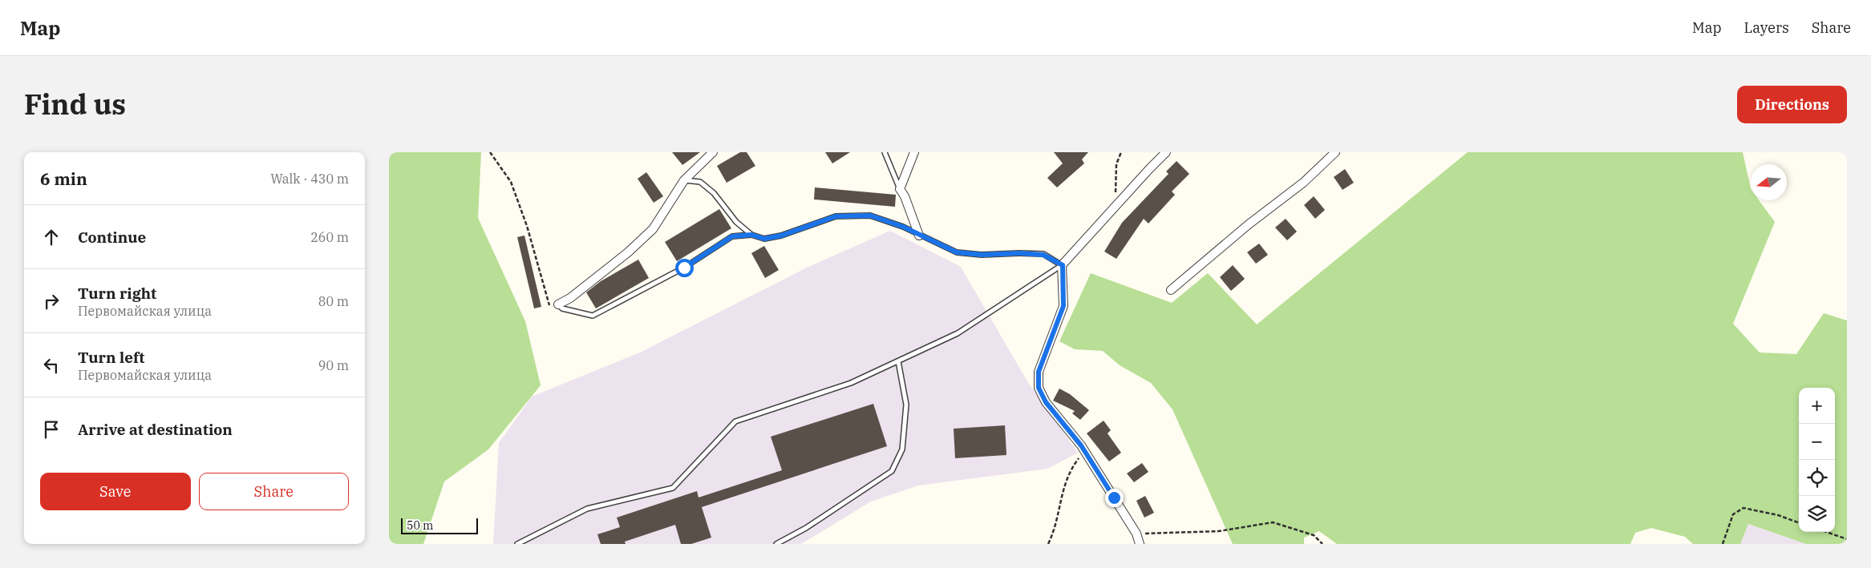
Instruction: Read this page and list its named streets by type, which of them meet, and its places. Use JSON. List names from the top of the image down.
{
  "scale_bar": "50 m",
  "north": "left",
  "page": {
    "header": "Map",
    "nav": ["Map", "Layers", "Share"],
    "title": "Find us",
    "buttons": [
      "Directions",
      ["Save", "Share"]
    ],
    "heading": ["6 min", "Walk · 430 m"],
    "list": [
      ["Continue", "260 m"],
      ["Turn right", "Первомайская улица", "80 m"],
      ["Turn left", "Первомайская улица", "90 m"],
      "Arrive at destination"
    ],
    "map_buttons": ["+", "−"],
    "scale": "50 m"
  }
}
